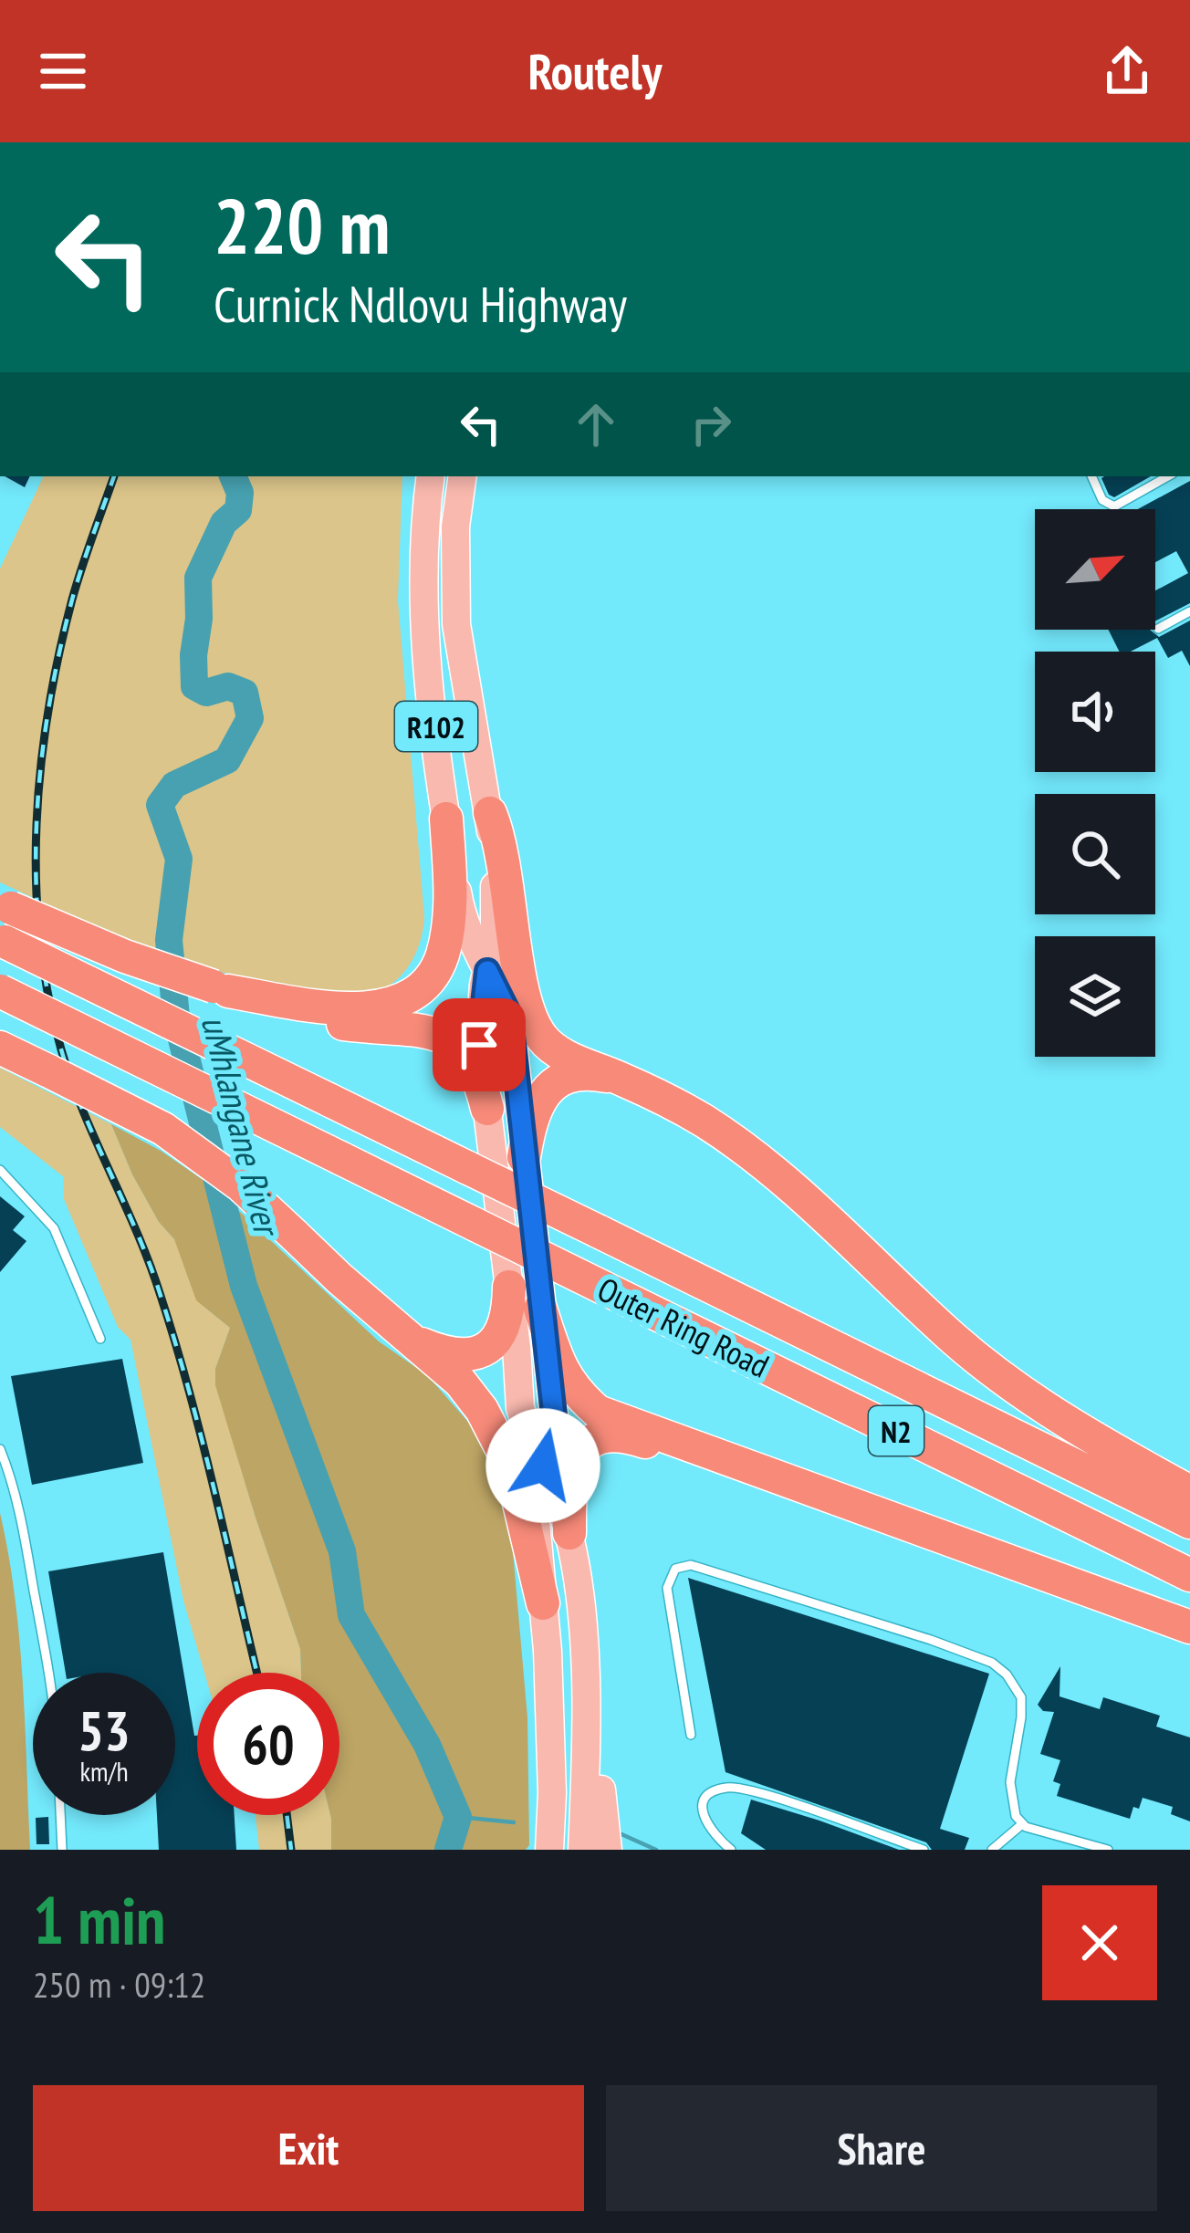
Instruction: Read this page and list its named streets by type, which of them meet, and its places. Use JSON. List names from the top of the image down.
{
  "streets": {
    "highway": ["Outer Ring Road", "N2"],
    "main road": ["R102"]
  },
  "water": ["uMhlangane River"],
  "north": "top right",
  "page": {
    "header": "Routely",
    "turn": ["220 m", "Curnick Ndlovu Highway"],
    "speed": "53 km/h",
    "limit": "60",
    "heading": ["1 min", "250 m · 09:12"],
    "buttons": ["Exit", "Share"]
  }
}
